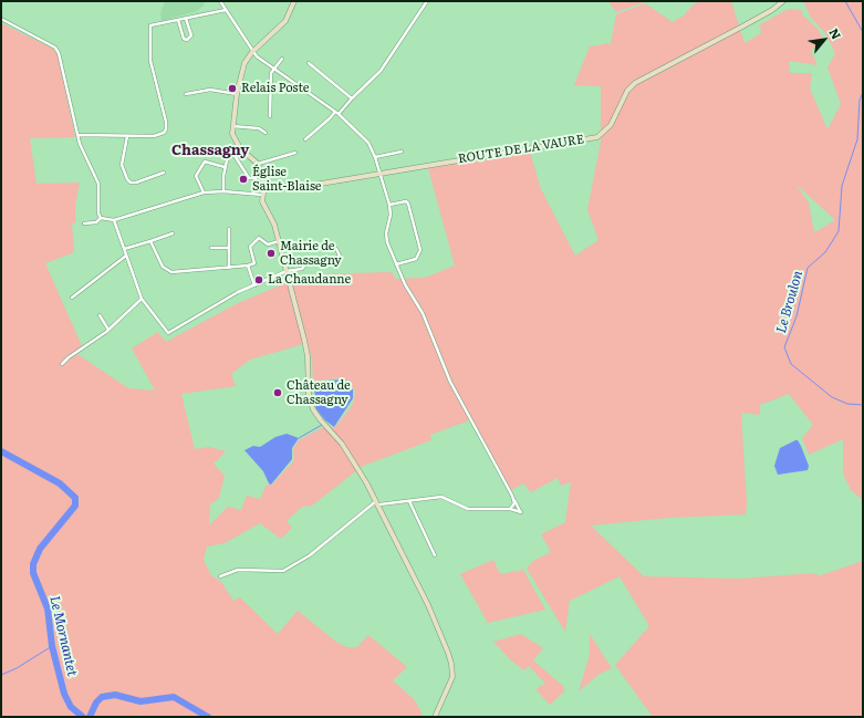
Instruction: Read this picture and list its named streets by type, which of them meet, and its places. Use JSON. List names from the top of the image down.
{
  "streets": {
    "street": ["ROUTE DE LA VAURE"]
  },
  "districts": ["Chassagny"],
  "water": ["Le Broulon", "Le Mornantet"],
  "places": [
    "Relais Poste",
    "Église Saint-Blaise",
    "Mairie de Chassagny",
    "La Chaudanne",
    "Château de Chassagny"
  ],
  "north": "top right"
}
